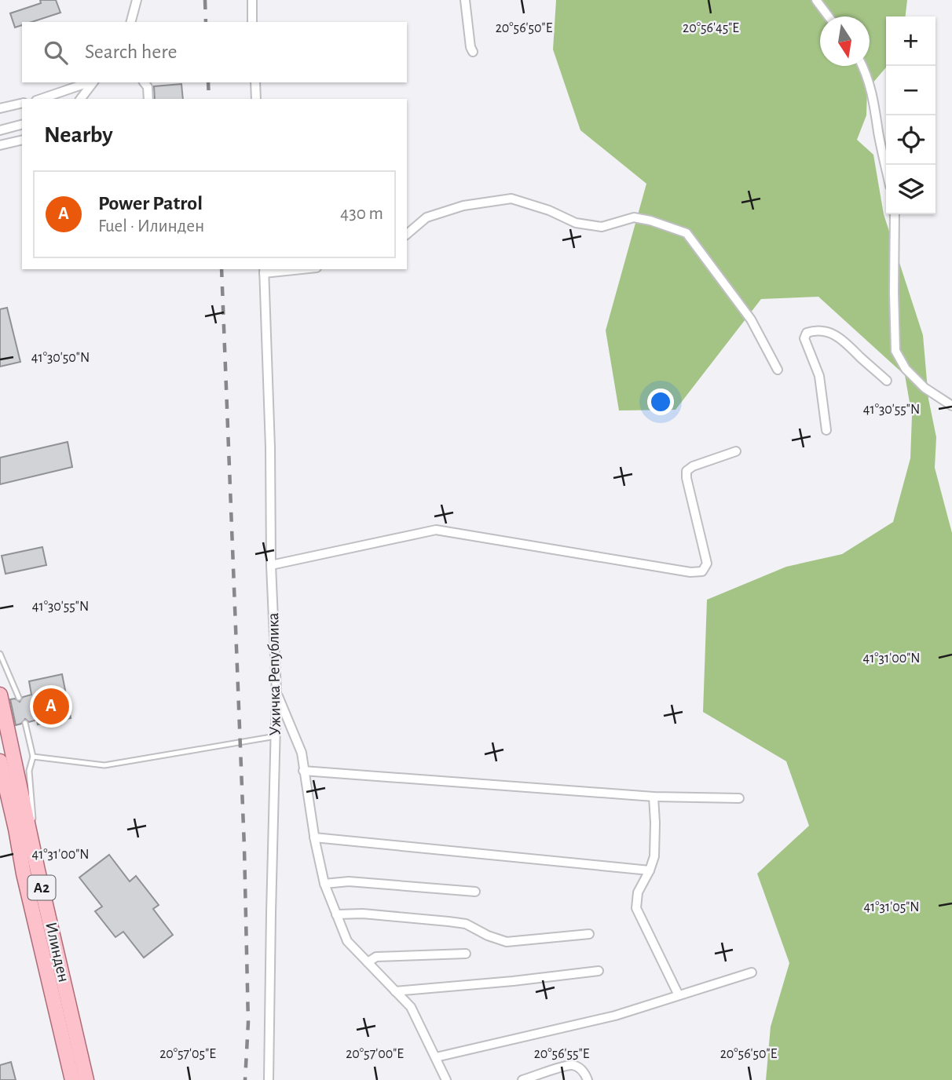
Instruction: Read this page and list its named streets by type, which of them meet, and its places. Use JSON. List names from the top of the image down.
{
  "streets": {
    "main road": ["A2", "Илинден"],
    "street": ["Ужичка Република"]
  },
  "north": "bottom",
  "page": {
    "map_buttons": ["+", "−"],
    "search": "Search here",
    "heading": "Nearby",
    "list": [
      {
        "mark": "A",
        "name": "Power Patrol",
        "note": "Fuel · Илинден",
        "value": "430 m"
      }
    ],
    "pins": "A"
  },
  "coordinates": [
    "20°56'50\"E",
    "20°56'45\"E",
    "41°30'50\"N",
    "41°30'55\"N",
    "41°31'00\"N",
    "41°31'05\"N",
    "20°57'05\"E",
    "20°57'00\"E",
    "20°56'55\"E"
  ]
}
